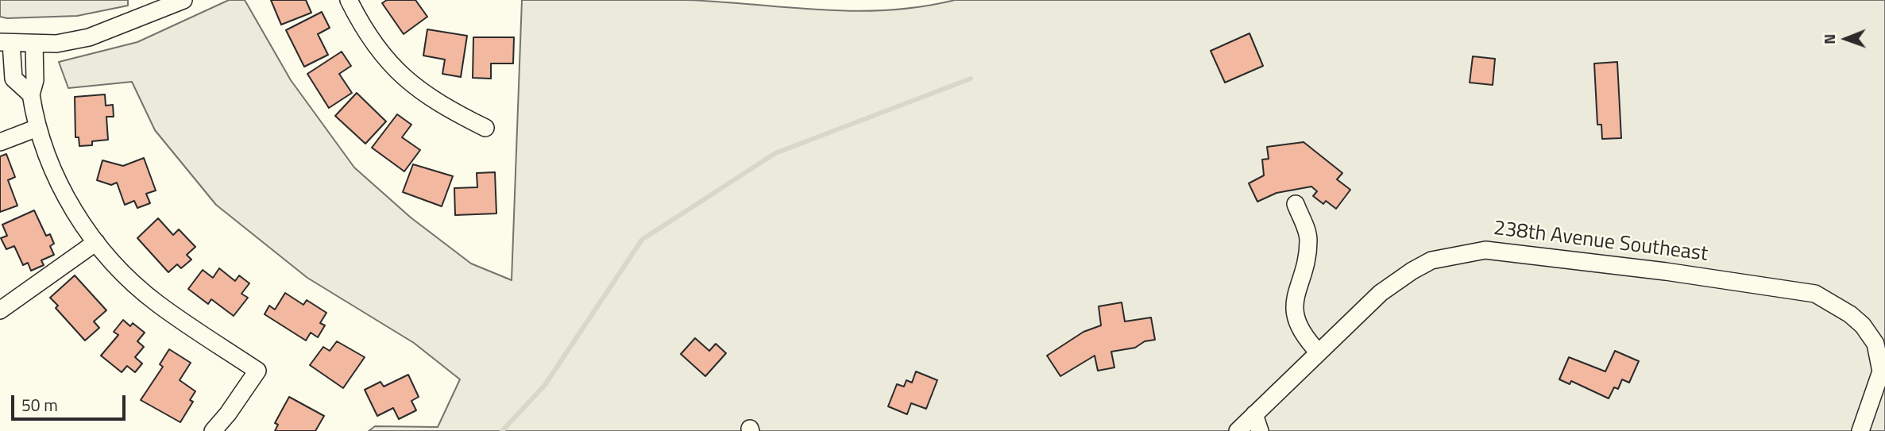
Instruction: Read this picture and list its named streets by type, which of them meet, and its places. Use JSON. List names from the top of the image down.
{
  "streets": {
    "street": ["238th Avenue Southeast"]
  },
  "scale_bar": "50 m",
  "north": "left"
}
